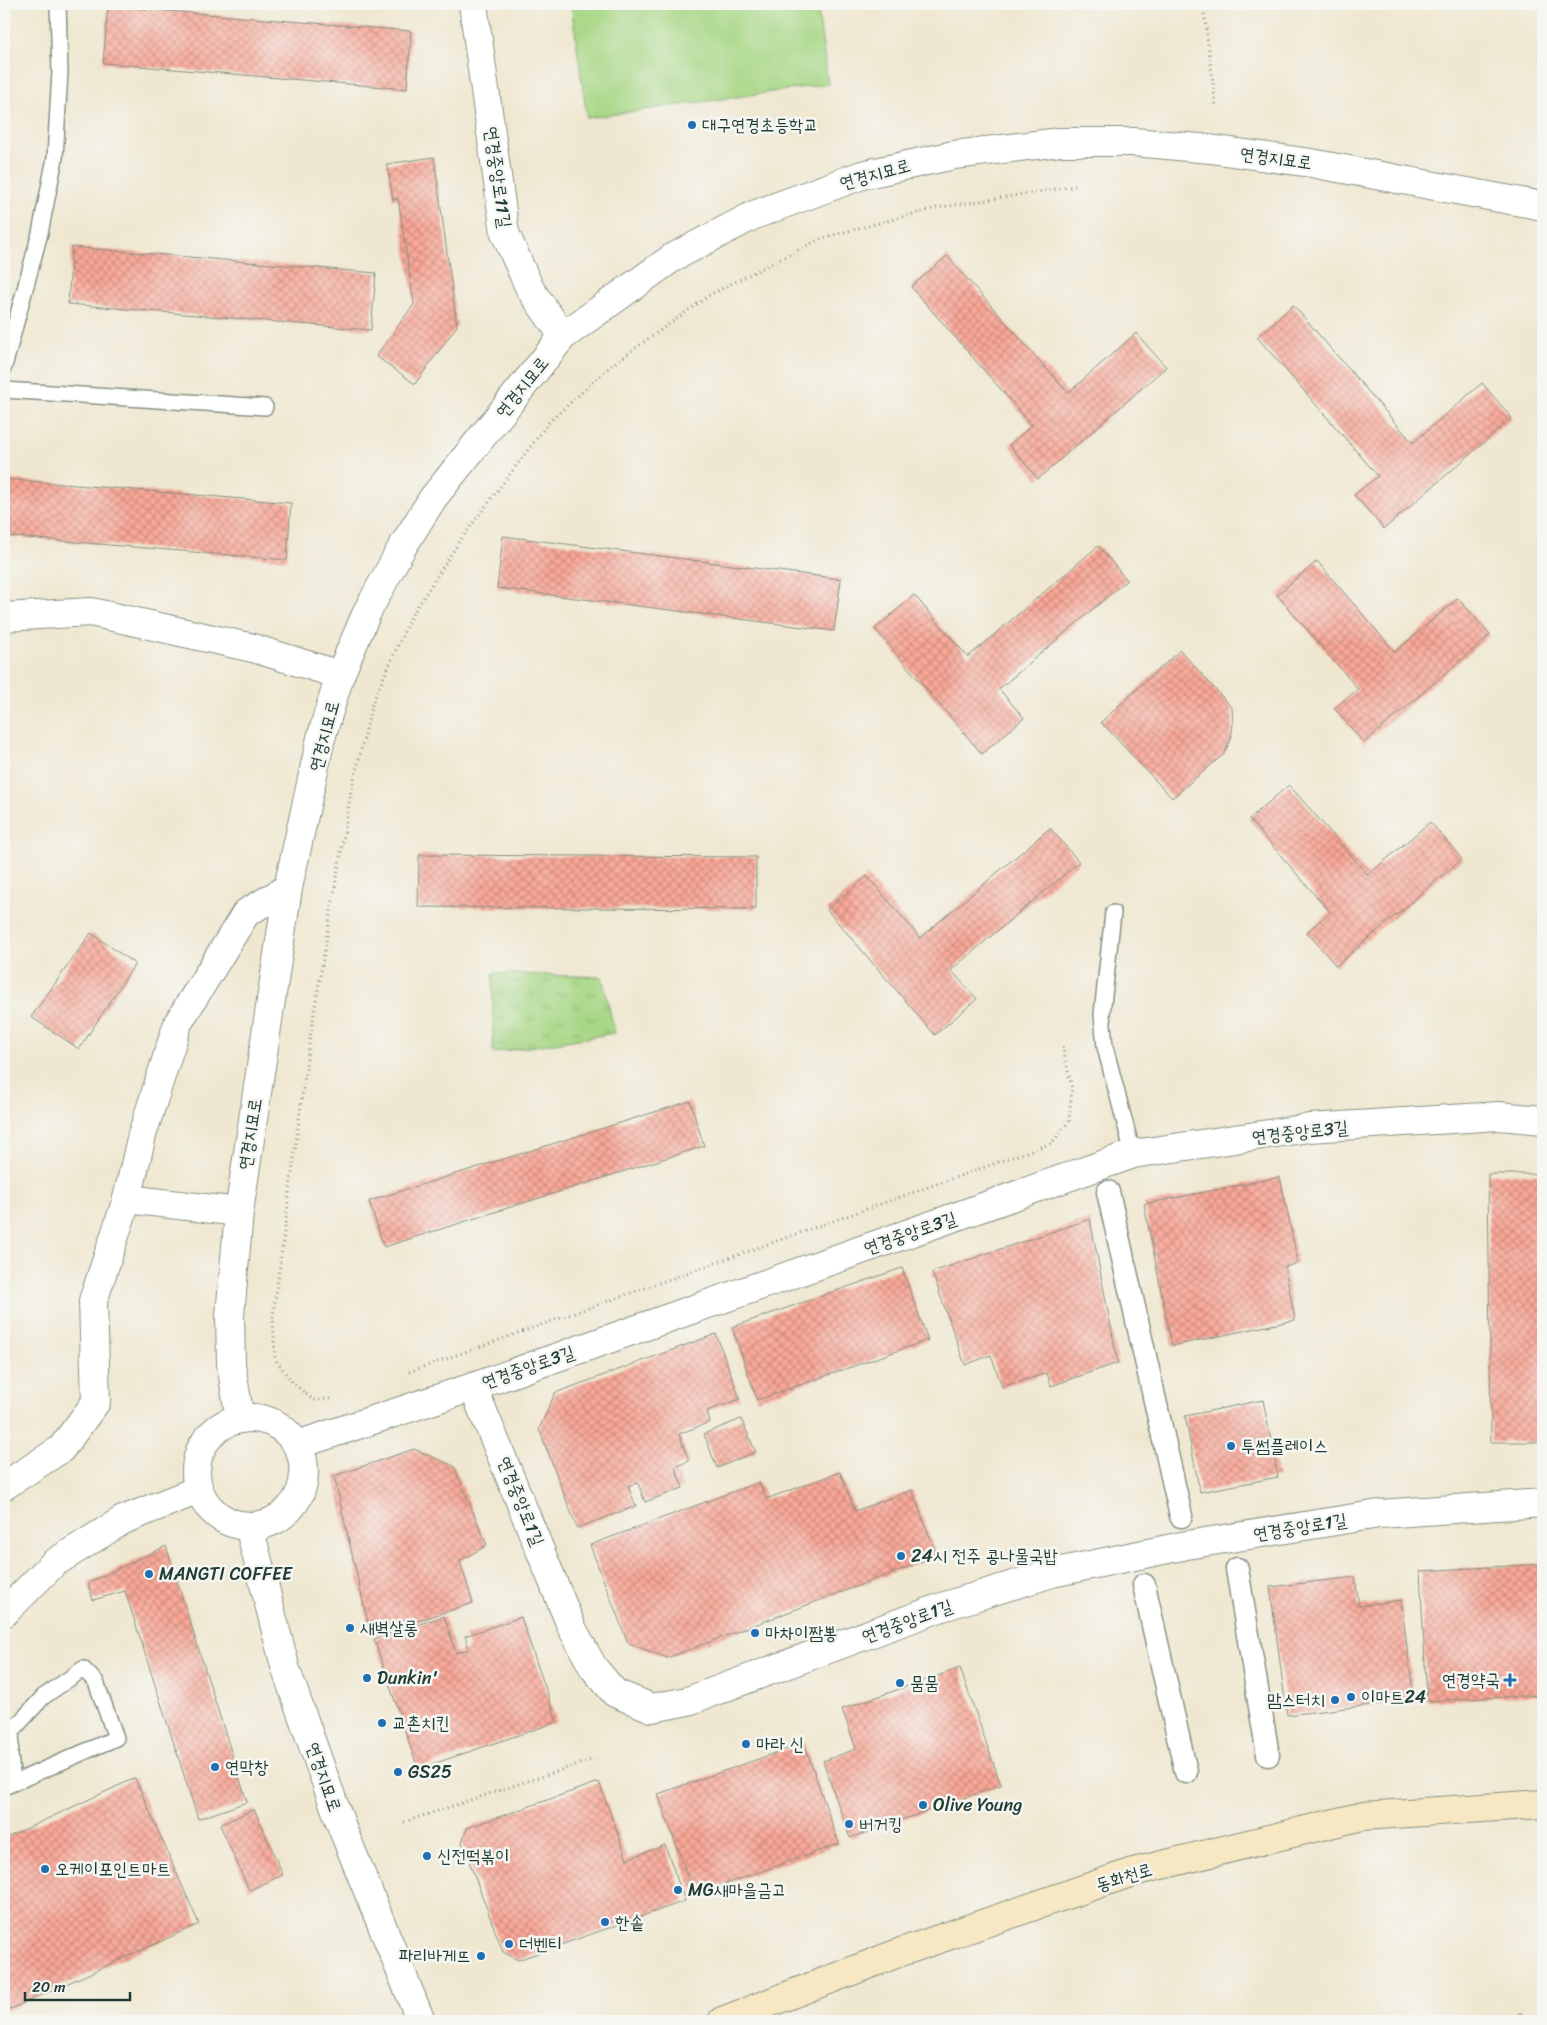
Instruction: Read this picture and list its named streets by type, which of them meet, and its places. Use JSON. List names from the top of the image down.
{
  "streets": {
    "main road": ["동화천로"],
    "street": [
      "연경지묘로",
      "연경중앙로11길",
      "연경중앙로3길",
      "연경중앙로1길"
    ]
  },
  "crossings": [
    ["연경지묘로", "연경중앙로11길"],
    ["연경지묘로", "연경중앙로3길"],
    ["연경중앙로3길", "연경중앙로1길"]
  ],
  "places": {
    "other": [
      "대구연경초등학교",
      "투썸플레이스",
      "24시 전주 콩나물국밥",
      "MANGTI COFFEE",
      "새벽살롱",
      "마차이짬뽕",
      "Dunkin'",
      "뭄뭄",
      "이마트24",
      "맘스터치",
      "교촌치킨",
      "마라 신",
      "연막창",
      "GS25",
      "Olive Young",
      "버거킹",
      "신전떡볶이",
      "오케이포인트마트",
      "MG새마을금고",
      "한솥",
      "더벤티",
      "파리바게뜨"
    ],
    "health": ["연경약국"]
  },
  "scale_bar": "20 m"
}
